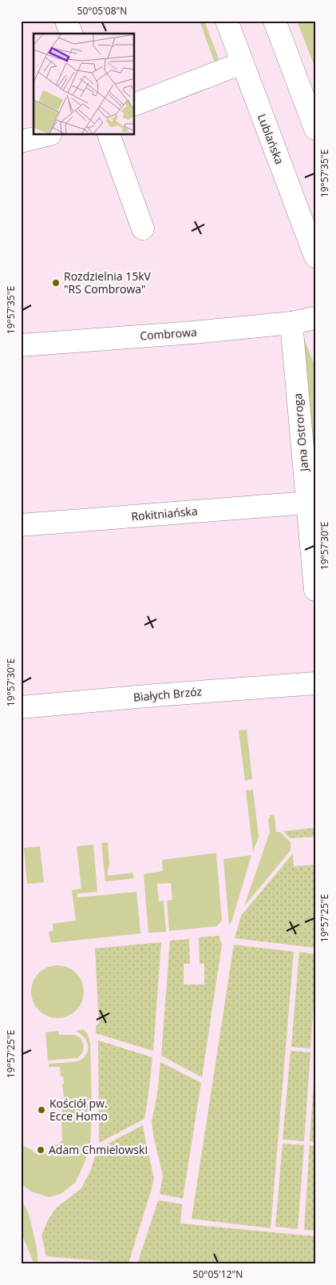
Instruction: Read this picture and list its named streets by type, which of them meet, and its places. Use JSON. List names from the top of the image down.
{
  "streets": {
    "street": [
      "Lublańska",
      "Combrowa",
      "Jana Ostroroga",
      "Rokitniańska",
      "Białych Brzóz"
    ]
  },
  "crossings": [
    ["Combrowa", "Jana Ostroroga"],
    ["Jana Ostroroga", "Rokitniańska"]
  ],
  "places": ["Rozdzielnia 15kV \"RS Combrowa\"", "Kościół pw. Ecce Homo", "Adam Chmielowski"],
  "coordinates": [
    "50°05'08\"N",
    "19°57'35\"E",
    "19°57'30\"E",
    "19°57'25\"E",
    "50°05'12\"N"
  ]
}
